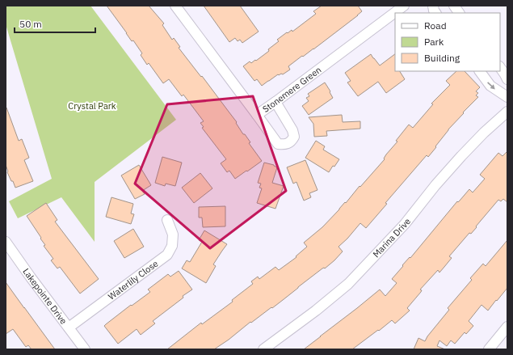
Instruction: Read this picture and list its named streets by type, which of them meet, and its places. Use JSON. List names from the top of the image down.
{
  "streets": {
    "street": [
      "Stonemere Green",
      "Marina Drive",
      "Waterlily Close",
      "Lakepointe Drive"
    ]
  },
  "crossings": [
    ["Waterlily Close", "Lakepointe Drive"]
  ],
  "parks": ["Crystal Park"],
  "legend": ["Road", "Park", "Building"],
  "scale_bar": "50 m"
}
